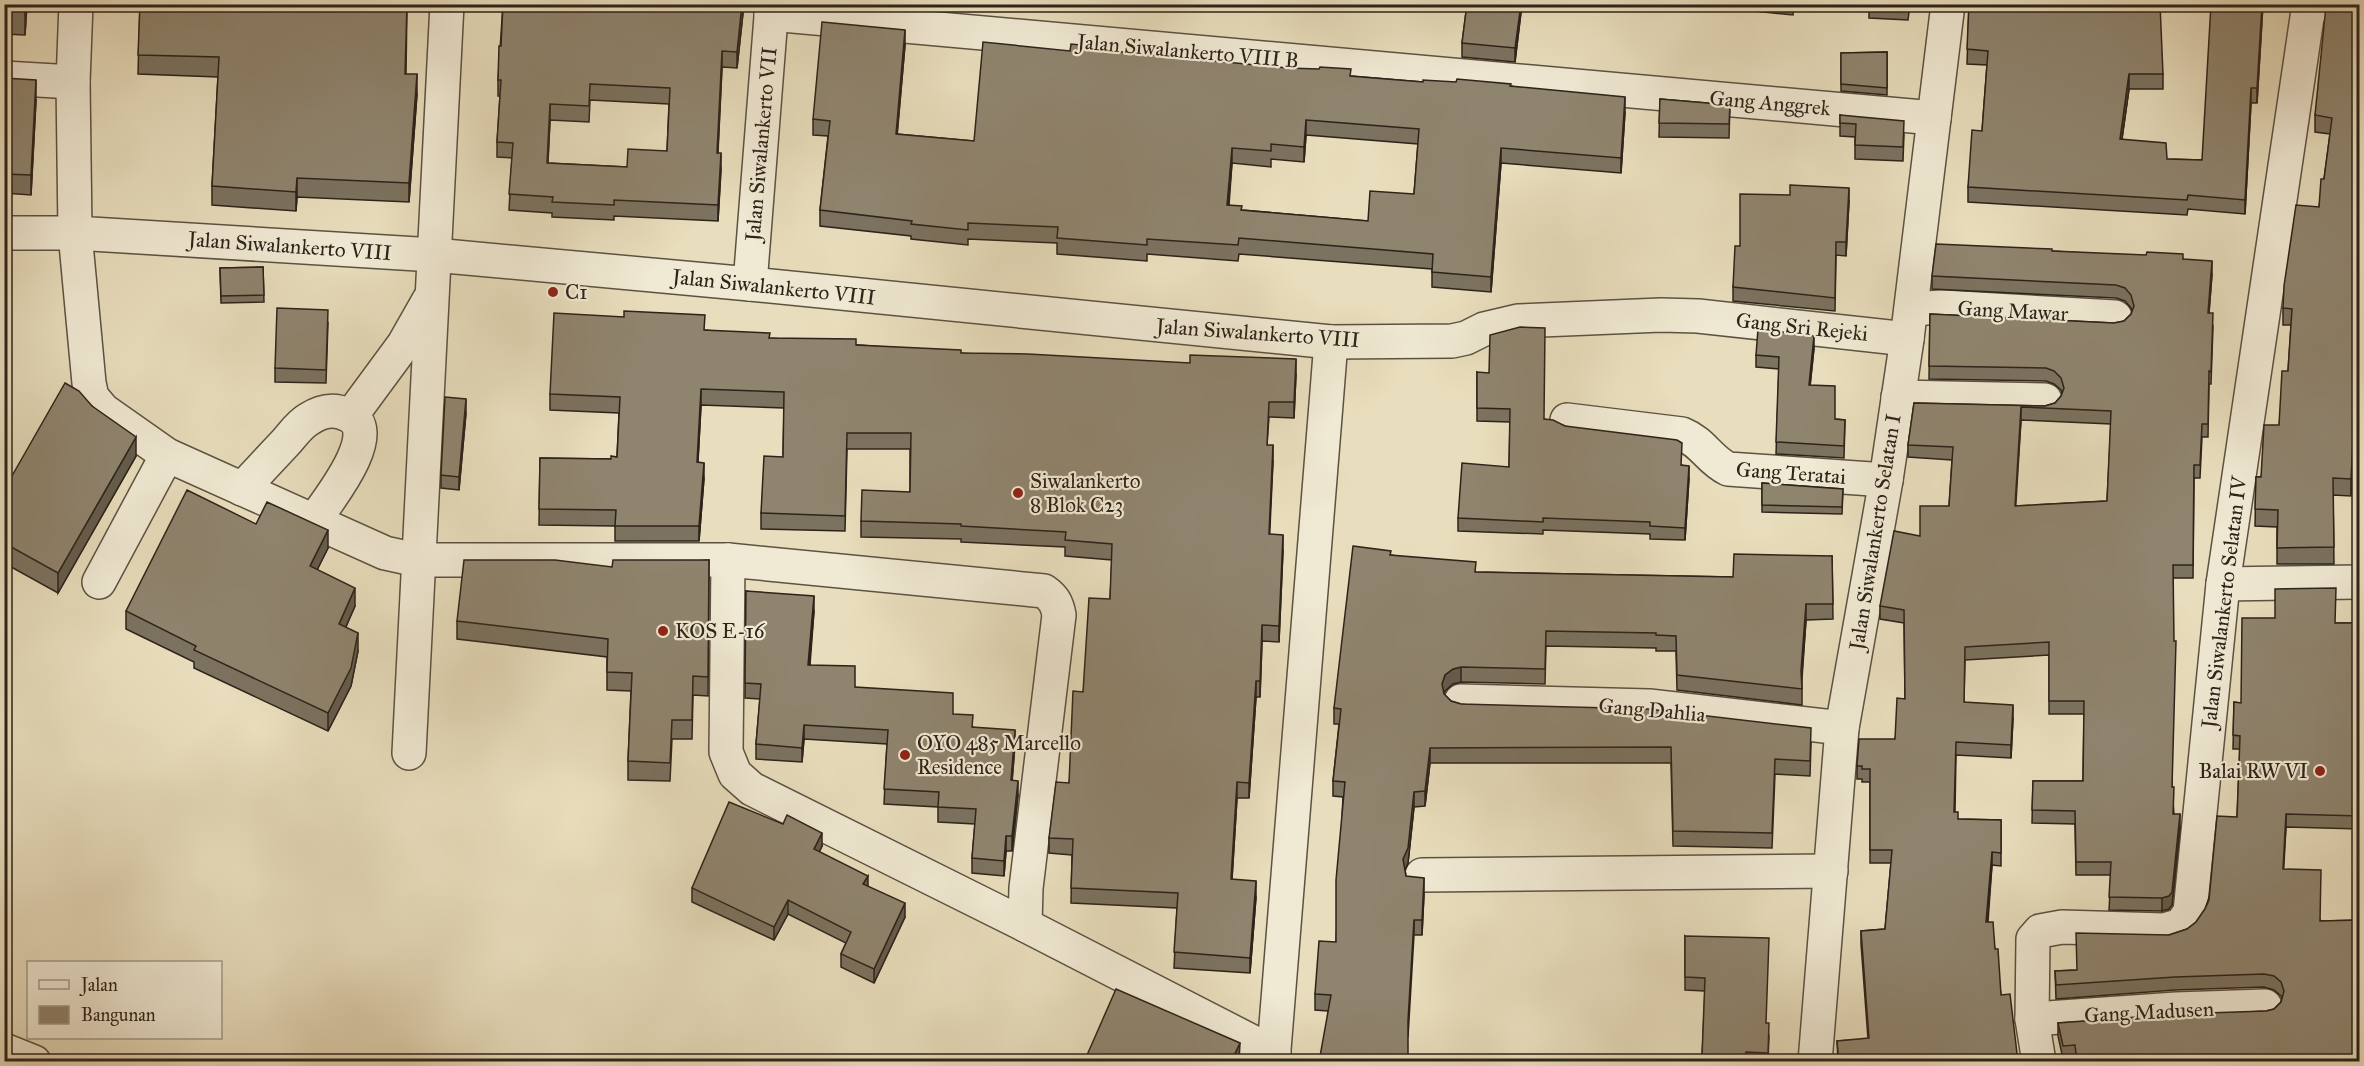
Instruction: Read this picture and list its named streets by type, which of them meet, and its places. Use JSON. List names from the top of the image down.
{
  "streets": {
    "street": [
      "Jalan Siwalankerto VIII B",
      "Gang Anggrek",
      "Jalan Siwalankerto VII",
      "Jalan Siwalankerto VIII",
      "Gang Mawar",
      "Gang Sri Rejeki",
      "Gang Teratai",
      "Jalan Siwalankerto Selatan I",
      "Jalan Siwalankerto Selatan IV",
      "Gang Dahlia",
      "Gang Madusen"
    ]
  },
  "crossings": [
    ["Jalan Siwalankerto VIII B", "Gang Anggrek"],
    ["Jalan Siwalankerto VIII B", "Jalan Siwalankerto VII"],
    ["Gang Anggrek", "Jalan Siwalankerto Selatan I"],
    ["Jalan Siwalankerto VII", "Jalan Siwalankerto VIII"],
    ["Jalan Siwalankerto VIII", "Gang Sri Rejeki"],
    ["Gang Mawar", "Gang Sri Rejeki"],
    ["Gang Mawar", "Jalan Siwalankerto Selatan I"],
    ["Gang Sri Rejeki", "Jalan Siwalankerto Selatan I"],
    ["Gang Teratai", "Jalan Siwalankerto Selatan I"],
    ["Jalan Siwalankerto Selatan I", "Gang Dahlia"],
    ["Jalan Siwalankerto Selatan IV", "Gang Madusen"]
  ],
  "places": [
    "C1",
    "Siwalankerto 8 Blok C23",
    "KOS E-16",
    "OYO 485 Marcello Residence",
    "Balai RW VI"
  ],
  "legend": ["Jalan", "Bangunan"]
}
